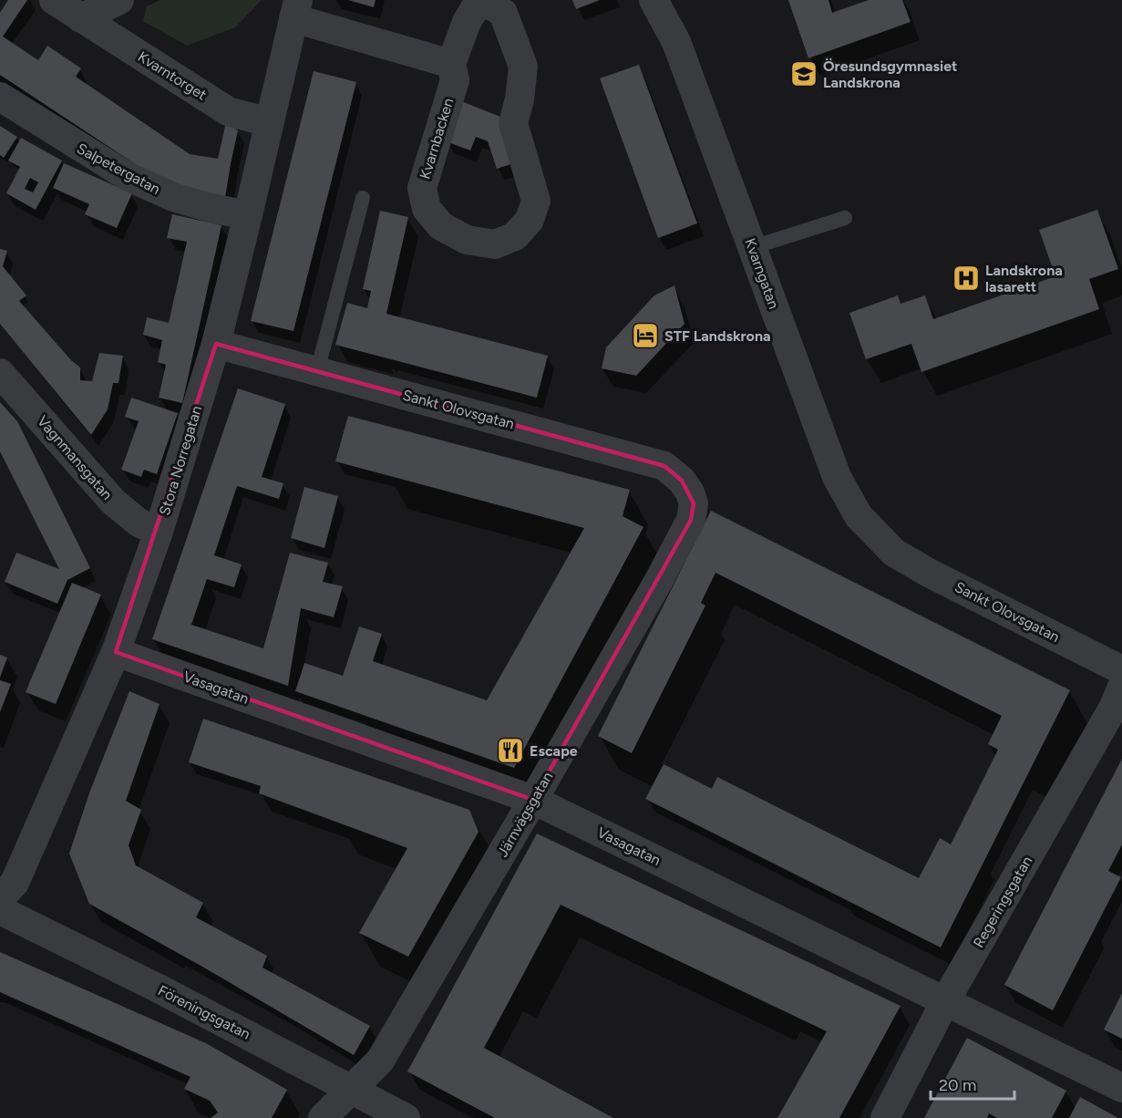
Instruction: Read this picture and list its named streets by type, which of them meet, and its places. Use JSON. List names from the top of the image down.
{
  "streets": {
    "street": [
      "Kvarntorget",
      "Kvarnbacken",
      "Salpetergatan",
      "Kvarngatan",
      "Sankt Olovsgatan",
      "Vagnmansgatan",
      "Stora Norregatan",
      "Vasagatan",
      "Järnvägsgatan",
      "Regeringsgatan",
      "Föreningsgatan"
    ]
  },
  "crossings": [
    ["Kvarntorget", "Stora Norregatan"],
    ["Salpetergatan", "Stora Norregatan"],
    ["Kvarngatan", "Sankt Olovsgatan"],
    ["Sankt Olovsgatan", "Stora Norregatan"],
    ["Sankt Olovsgatan", "Järnvägsgatan"],
    ["Vagnmansgatan", "Stora Norregatan"],
    ["Stora Norregatan", "Vasagatan"],
    ["Vasagatan", "Järnvägsgatan"],
    ["Vasagatan", "Regeringsgatan"],
    ["Järnvägsgatan", "Föreningsgatan"]
  ],
  "places": {
    "school or university": ["Öresundsgymnasiet Landskrona"],
    "hospital": ["Landskrona lasarett"],
    "hotel": ["STF Landskrona"],
    "restaurant": ["Escape"]
  },
  "scale_bar": "20 m"
}
